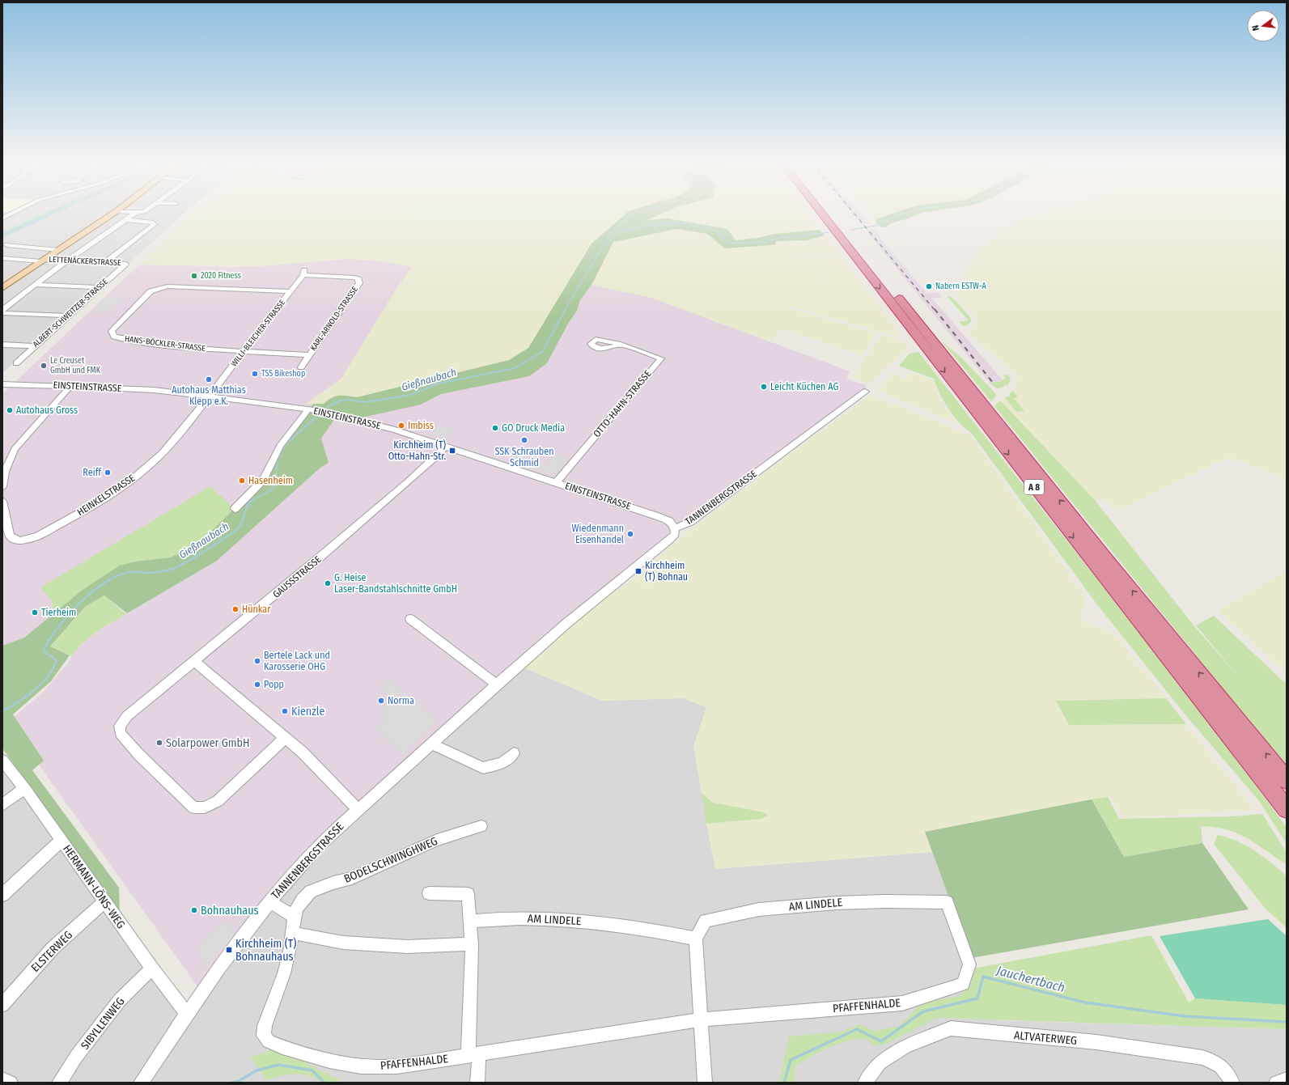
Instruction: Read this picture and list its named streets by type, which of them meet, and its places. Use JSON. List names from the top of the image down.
{
  "streets": {
    "highway": ["A 8"],
    "street": [
      "LETTENÄCKERSTRASSE",
      "ALBERT-SCHWEITZER-STRASSE",
      "KARL-ARNOLD-STRASSE",
      "WILLI-BLEICHER-STRASSE",
      "HANS-BÖCKLER-STRASSE",
      "EINSTEINSTRASSE",
      "OTTO-HAHN-STRASSE",
      "HEINKELSTRASSE",
      "TANNENBERGSTRASSE",
      "GAUSSSTRASSE",
      "BODELSCHWINGHWEG",
      "HERMANN-LÖNS-WEG",
      "AM LINDELE",
      "ELSTERWEG",
      "PFAFFENHALDE",
      "SIBYLLENWEG",
      "ALTVATERWEG"
    ]
  },
  "crossings": [
    ["LETTENÄCKERSTRASSE", "ALBERT-SCHWEITZER-STRASSE"],
    ["KARL-ARNOLD-STRASSE", "WILLI-BLEICHER-STRASSE"],
    ["KARL-ARNOLD-STRASSE", "HANS-BÖCKLER-STRASSE"],
    ["WILLI-BLEICHER-STRASSE", "HANS-BÖCKLER-STRASSE"],
    ["WILLI-BLEICHER-STRASSE", "EINSTEINSTRASSE"],
    ["WILLI-BLEICHER-STRASSE", "HEINKELSTRASSE"],
    ["EINSTEINSTRASSE", "OTTO-HAHN-STRASSE"],
    ["EINSTEINSTRASSE", "HEINKELSTRASSE"],
    ["EINSTEINSTRASSE", "TANNENBERGSTRASSE"],
    ["EINSTEINSTRASSE", "GAUSSSTRASSE"],
    ["TANNENBERGSTRASSE", "HERMANN-LÖNS-WEG"],
    ["BODELSCHWINGHWEG", "PFAFFENHALDE"],
    ["HERMANN-LÖNS-WEG", "ELSTERWEG"],
    ["HERMANN-LÖNS-WEG", "SIBYLLENWEG"],
    ["AM LINDELE", "PFAFFENHALDE"]
  ],
  "water": ["Gießnaubach", "Jauchertbach"],
  "places": {
    "other": [
      "2020 Fitness",
      "Nabern ESTW-A",
      "Le Creuset GmbH und FMK",
      "TSS Bikeshop",
      "Autohaus Matthias Klepp e.K.",
      "Leicht Küchen AG",
      "Autohaus Gross",
      "Imbiss",
      "GO Druck Media",
      "SSK Schrauben Schmid",
      "Reiff",
      "Hasenheim",
      "Wiedenmann Eisenhandel",
      "G. Heise Laser-Bandstahlschnitte GmbH",
      "Hünkar",
      "Tierheim",
      "Bertele Lack und Karosserie OHG",
      "Popp",
      "Norma",
      "Kienzle",
      "Solarpower GmbH",
      "Bohnauhaus"
    ],
    "transit": ["Kirchheim (T) Otto-Hahn-Str.", "Kirchheim (T) Bohnau", "Kirchheim (T) Bohnauhaus"]
  },
  "north": "left"
}
